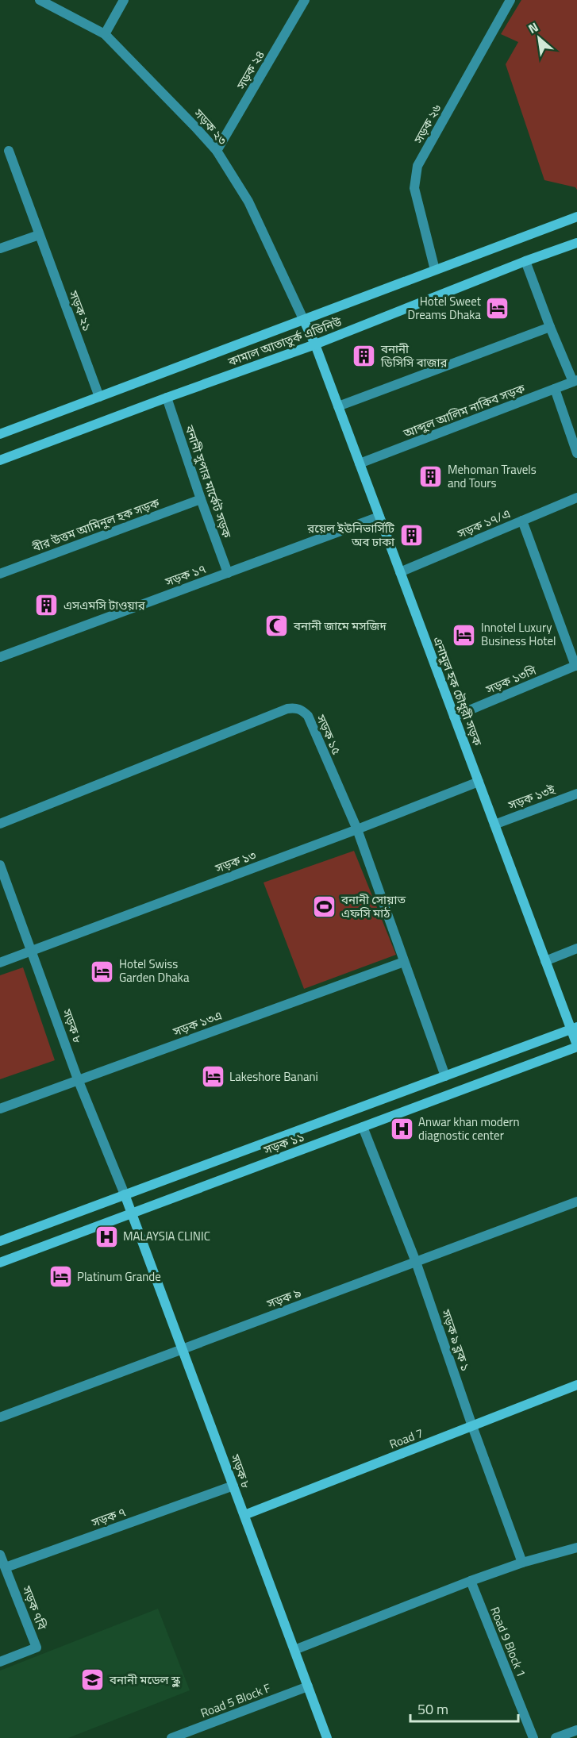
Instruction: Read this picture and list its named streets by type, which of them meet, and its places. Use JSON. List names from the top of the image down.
{
  "streets": {
    "main road": [
      "কামাল আতাতুর্ক এভিনিউ",
      "এনামুল হক চৌধুরী সড়ক",
      "সড়ক ৮",
      "সড়ক ১১",
      "Road 7"
    ],
    "street": [
      "সড়ক ২৪",
      "সড়ক ২৬",
      "সড়ক ২৩",
      "সড়ক ২১",
      "আব্দুল আলিম নাকিব সড়ক",
      "বনানী সুপার মার্কেট সড়ক",
      "সড়ক ১৭/এ",
      "বীর উত্তম আমিনুল হক সড়ক",
      "সড়ক ১৭",
      "সড়ক ১৩সি",
      "সড়ক ১৫",
      "সড়ক ১৩ই",
      "সড়ক ১৩",
      "সড়ক ১৩এ",
      "সড়ক ৯",
      "সড়ক ৯ ব্লক ১",
      "সড়ক ৭",
      "সড়ক ৭বি",
      "Road 9 Block 1",
      "Road 5 Block F"
    ]
  },
  "crossings": [
    ["সড়ক ২৪", "সড়ক ২৩"],
    ["সড়ক ২৬", "কামাল আতাতুর্ক এভিনিউ"],
    ["সড়ক ২৩", "কামাল আতাতুর্ক এভিনিউ"],
    ["সড়ক ২৩", "এনামুল হক চৌধুরী সড়ক"],
    ["সড়ক ২১", "কামাল আতাতুর্ক এভিনিউ"],
    ["কামাল আতাতুর্ক এভিনিউ", "বনানী সুপার মার্কেট সড়ক"],
    ["কামাল আতাতুর্ক এভিনিউ", "এনামুল হক চৌধুরী সড়ক"],
    ["আব্দুল আলিম নাকিব সড়ক", "এনামুল হক চৌধুরী সড়ক"],
    ["বনানী সুপার মার্কেট সড়ক", "বীর উত্তম আমিনুল হক সড়ক"],
    ["বনানী সুপার মার্কেট সড়ক", "সড়ক ১৭"],
    ["সড়ক ১৭/এ", "এনামুল হক চৌধুরী সড়ক"],
    ["সড়ক ১৭", "এনামুল হক চৌধুরী সড়ক"],
    ["সড়ক ১৩সি", "এনামুল হক চৌধুরী সড়ক"],
    ["এনামুল হক চৌধুরী সড়ক", "সড়ক ১৩ই"],
    ["এনামুল হক চৌধুরী সড়ক", "সড়ক ১৩"],
    ["এনামুল হক চৌধুরী সড়ক", "সড়ক ১১"],
    ["সড়ক ১৫", "সড়ক ১৩"],
    ["সড়ক ১৫", "সড়ক ১৩এ"],
    ["সড়ক ১৫", "সড়ক ১১"],
    ["সড়ক ১৩", "সড়ক ৮"],
    ["সড়ক ১৩এ", "সড়ক ৮"],
    ["সড়ক ৮", "সড়ক ১১"],
    ["সড়ক ৮", "সড়ক ৯"],
    ["সড়ক ৮", "Road 7"],
    ["সড়ক ৮", "সড়ক ৭"],
    ["সড়ক ৮", "Road 5 Block F"],
    ["সড়ক ১১", "সড়ক ৯ ব্লক ১"],
    ["সড়ক ৯", "সড়ক ৯ ব্লক ১"],
    ["সড়ক ৯ ব্লক ১", "Road 7"],
    ["সড়ক ৭", "সড়ক ৭বি"]
  ],
  "places": {
    "hotel": [
      "Hotel Sweet Dreams Dhaka",
      "Innotel Luxury Business Hotel",
      "Hotel Swiss Garden Dhaka",
      "Lakeshore Banani",
      "Platinum Grande"
    ],
    "building": [
      "বনানী ডিসিসি বাজার",
      "Mehoman Travels and Tours",
      "রয়েল ইউনিভার্সিটি অব ঢাকা",
      "এসএমসি টাওয়ার"
    ],
    "mosque": ["বনানী জামে মসজিদ"],
    "sports": ["বনানী সোয়াত এফসি মাঠ"],
    "hospital": ["Anwar khan modern diagnostic center", "MALAYSIA CLINIC"],
    "school or university": ["বনানী মডেল স্কুল"]
  },
  "scale_bar": "50 m",
  "north": "top left"
}
